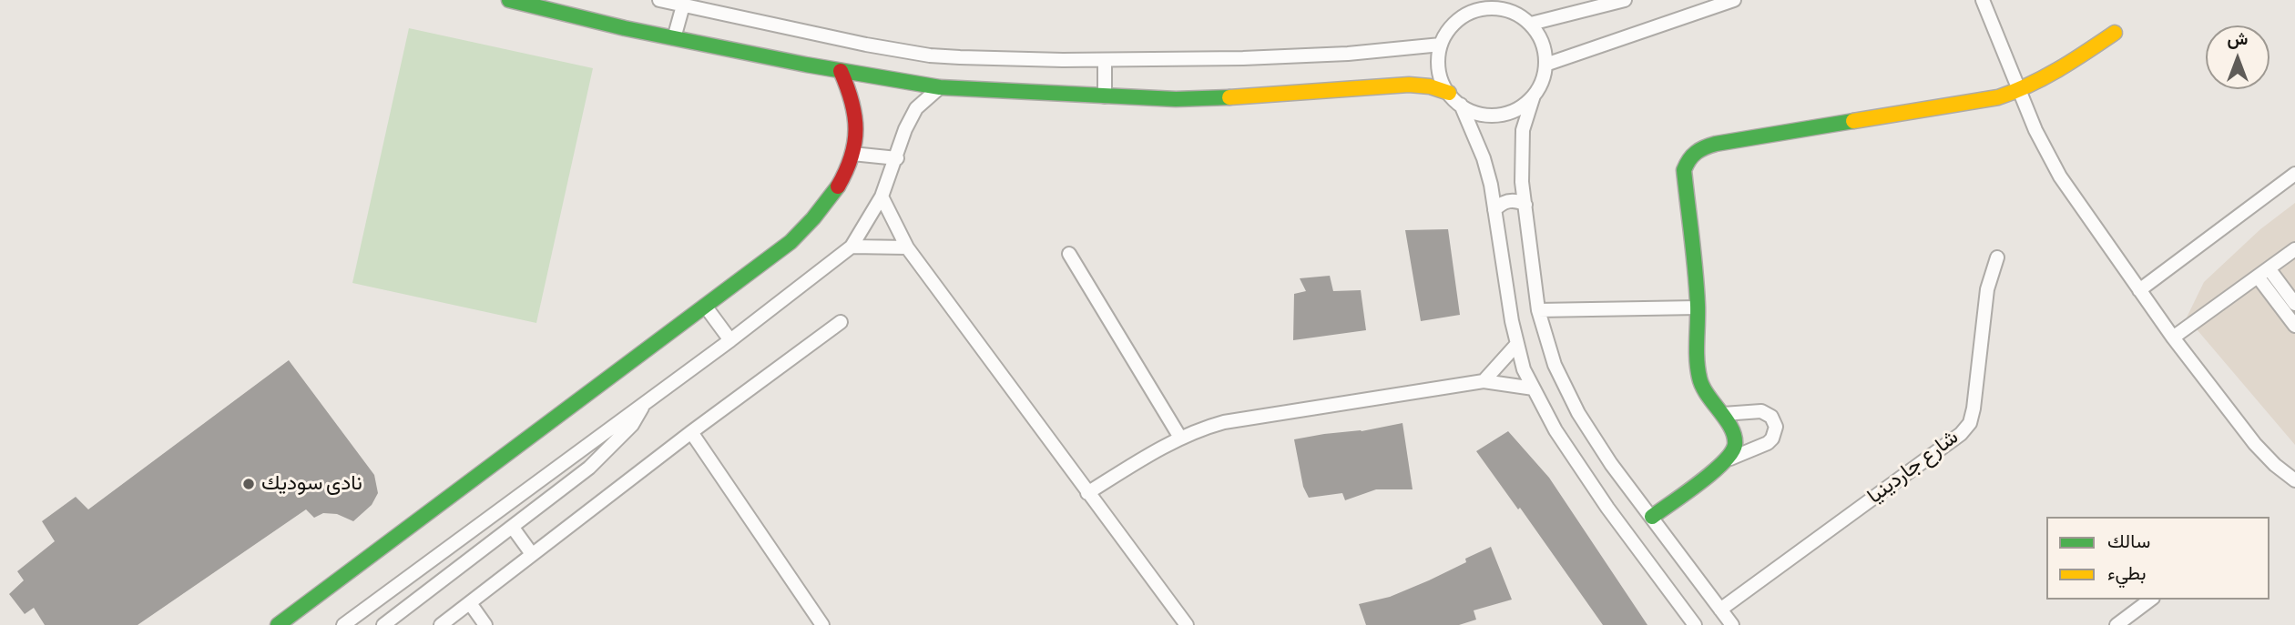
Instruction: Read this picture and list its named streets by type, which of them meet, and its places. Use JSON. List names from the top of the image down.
{
  "streets": {
    "street": ["شارع جاردينيا"]
  },
  "places": ["نادى سوديك"],
  "legend": ["سالك", "بطيء"],
  "north": "top"
}
